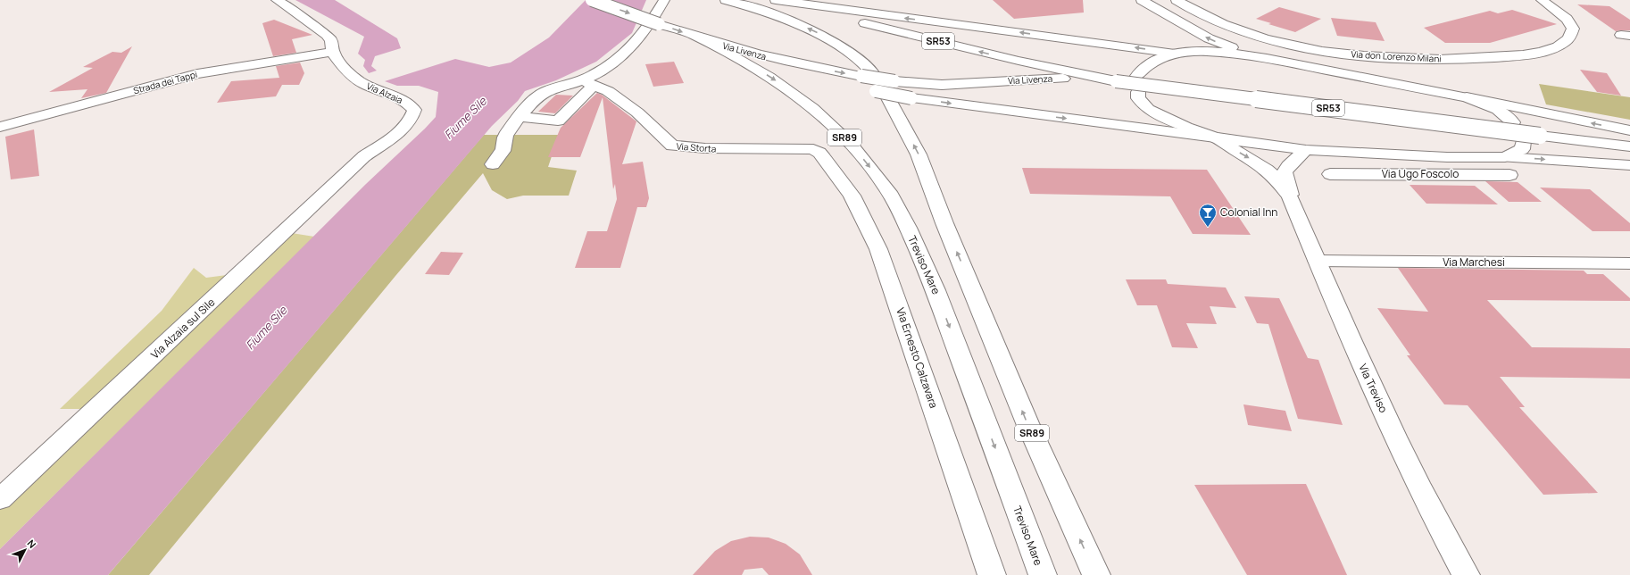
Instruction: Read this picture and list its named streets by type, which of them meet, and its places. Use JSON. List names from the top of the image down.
{
  "streets": {
    "main road": [
      "SR53",
      "Via Livenza",
      "Via don Lorenzo Milani",
      "Strada dei Tappi",
      "Via Alzaia",
      "SR89",
      "Via Storta",
      "Via Ugo Foscolo",
      "Via Marchesi",
      "Treviso Mare",
      "Via Alzaia sul Sile",
      "Via Ernesto Calzavara",
      "Via Treviso"
    ]
  },
  "crossings": [
    ["SR53", "Via Livenza"],
    ["Via Livenza", "SR89"],
    ["Via Livenza", "Treviso Mare"],
    ["Strada dei Tappi", "Via Alzaia"],
    ["Via Alzaia", "Via Alzaia sul Sile"],
    ["Via Storta", "Via Ernesto Calzavara"],
    ["Via Marchesi", "Via Treviso"]
  ],
  "water": ["Fiume Sile"],
  "places": {
    "bar": ["Colonial Inn"]
  },
  "north": "top right"
}
